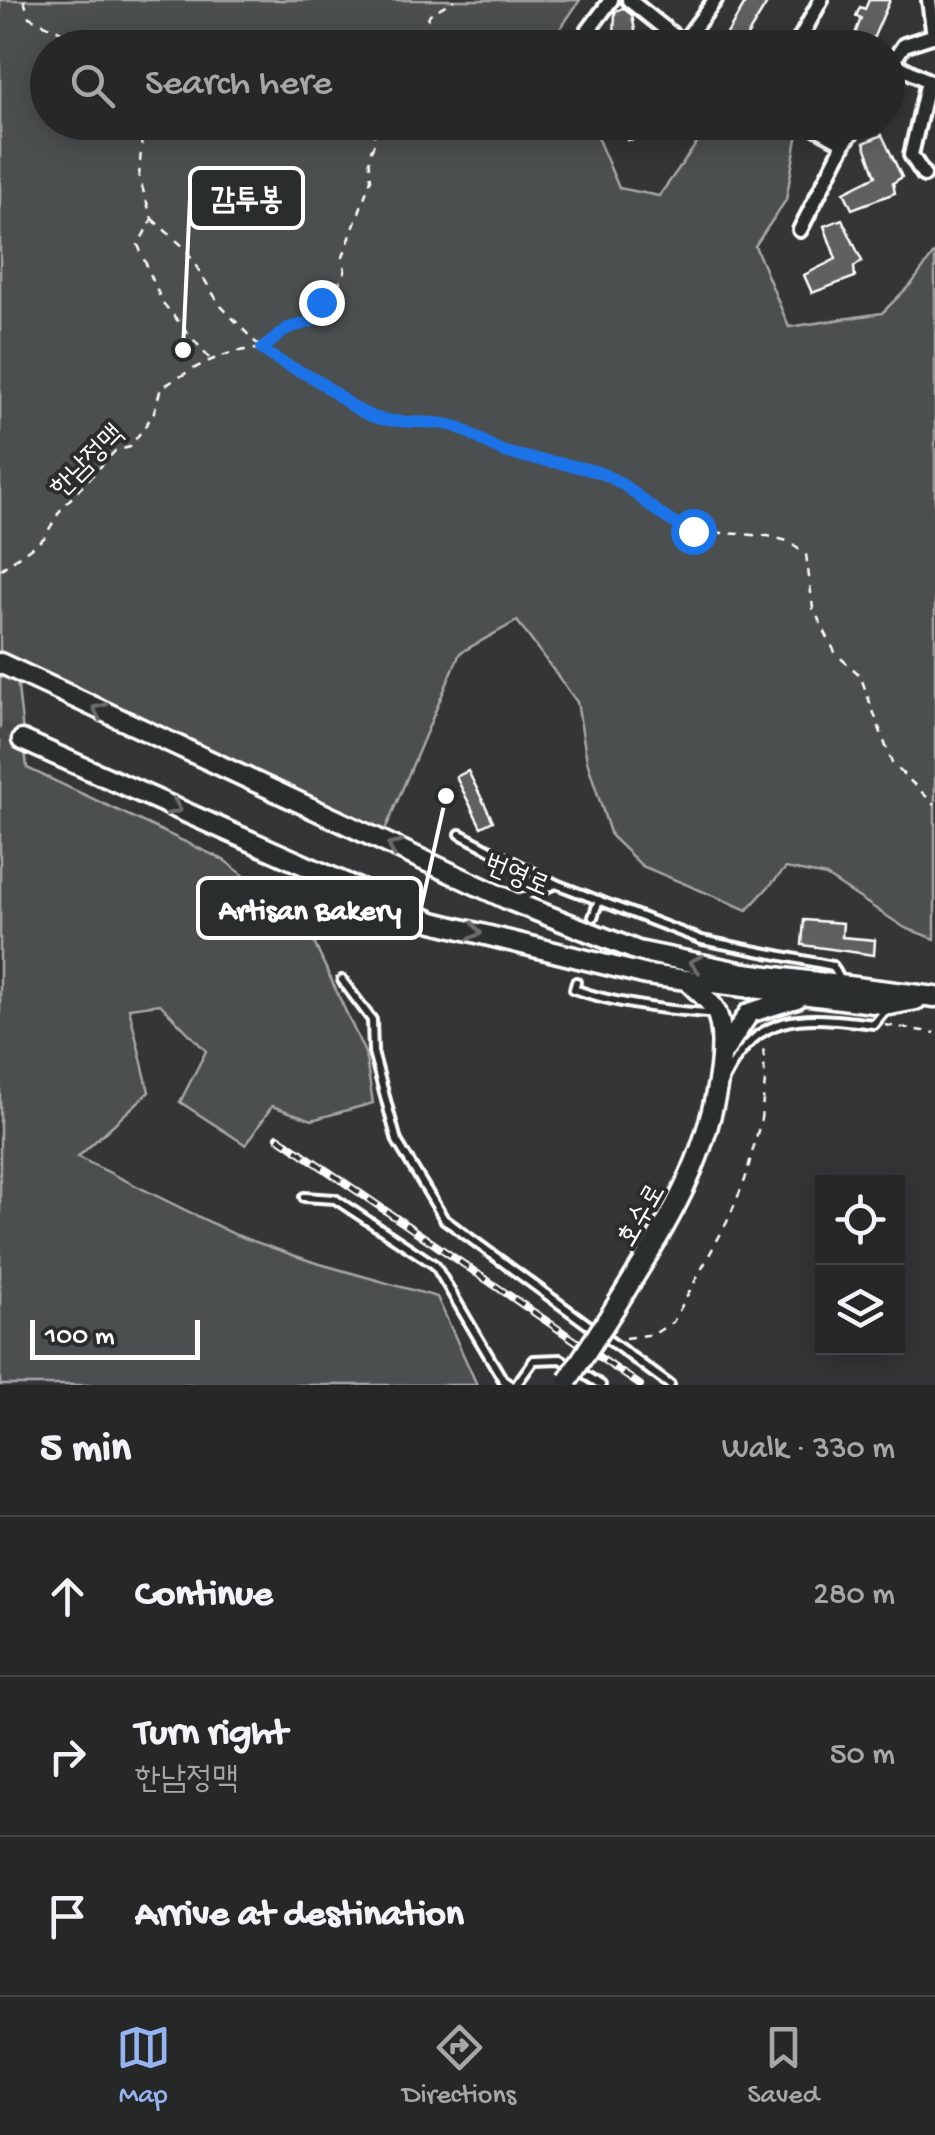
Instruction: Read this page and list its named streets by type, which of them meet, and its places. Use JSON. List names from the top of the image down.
{
  "streets": {
    "street": ["번영로", "호수로"],
    "path": ["한남정맥"]
  },
  "crossings": [
    ["번영로", "호수로"]
  ],
  "places": ["감투봉", "Artisan Bakery"],
  "scale_bar": "100 m",
  "page": {
    "search": "Search here",
    "scale": "100 m",
    "heading": ["5 min", "Walk · 330 m"],
    "list": [
      ["Continue", "280 m"],
      ["Turn right", "한남정맥", "50 m"],
      "Arrive at destination"
    ],
    "nav": ["Map", "Directions", "Saved"]
  }
}
